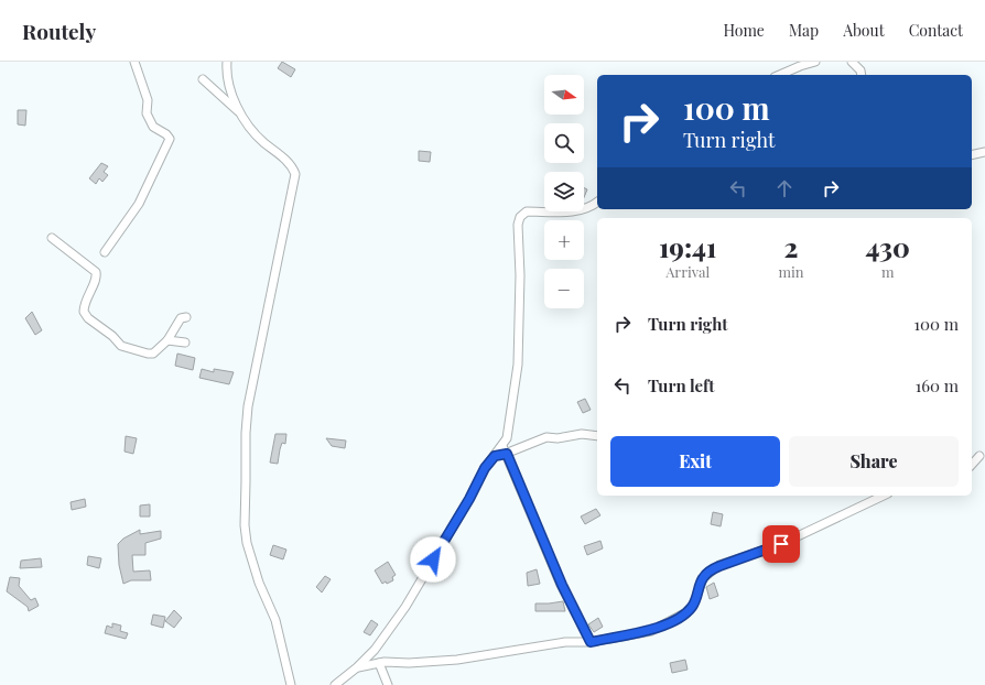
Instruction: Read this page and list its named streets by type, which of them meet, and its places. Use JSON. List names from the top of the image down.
{
  "north": "right",
  "page": {
    "header": "Routely",
    "nav": [
      "Home",
      "Map",
      "About",
      "Contact"
    ],
    "map_buttons": ["+", "−"],
    "turn": ["100 m", "Turn right"],
    "eta": [
      "19:41",
      "Arrival",
      "2",
      "min",
      "430",
      "m"
    ],
    "list": [
      {
        "name": "Turn right",
        "value": "100 m"
      },
      {
        "name": "Turn left",
        "value": "160 m"
      }
    ],
    "buttons": ["Exit", "Share"]
  }
}
